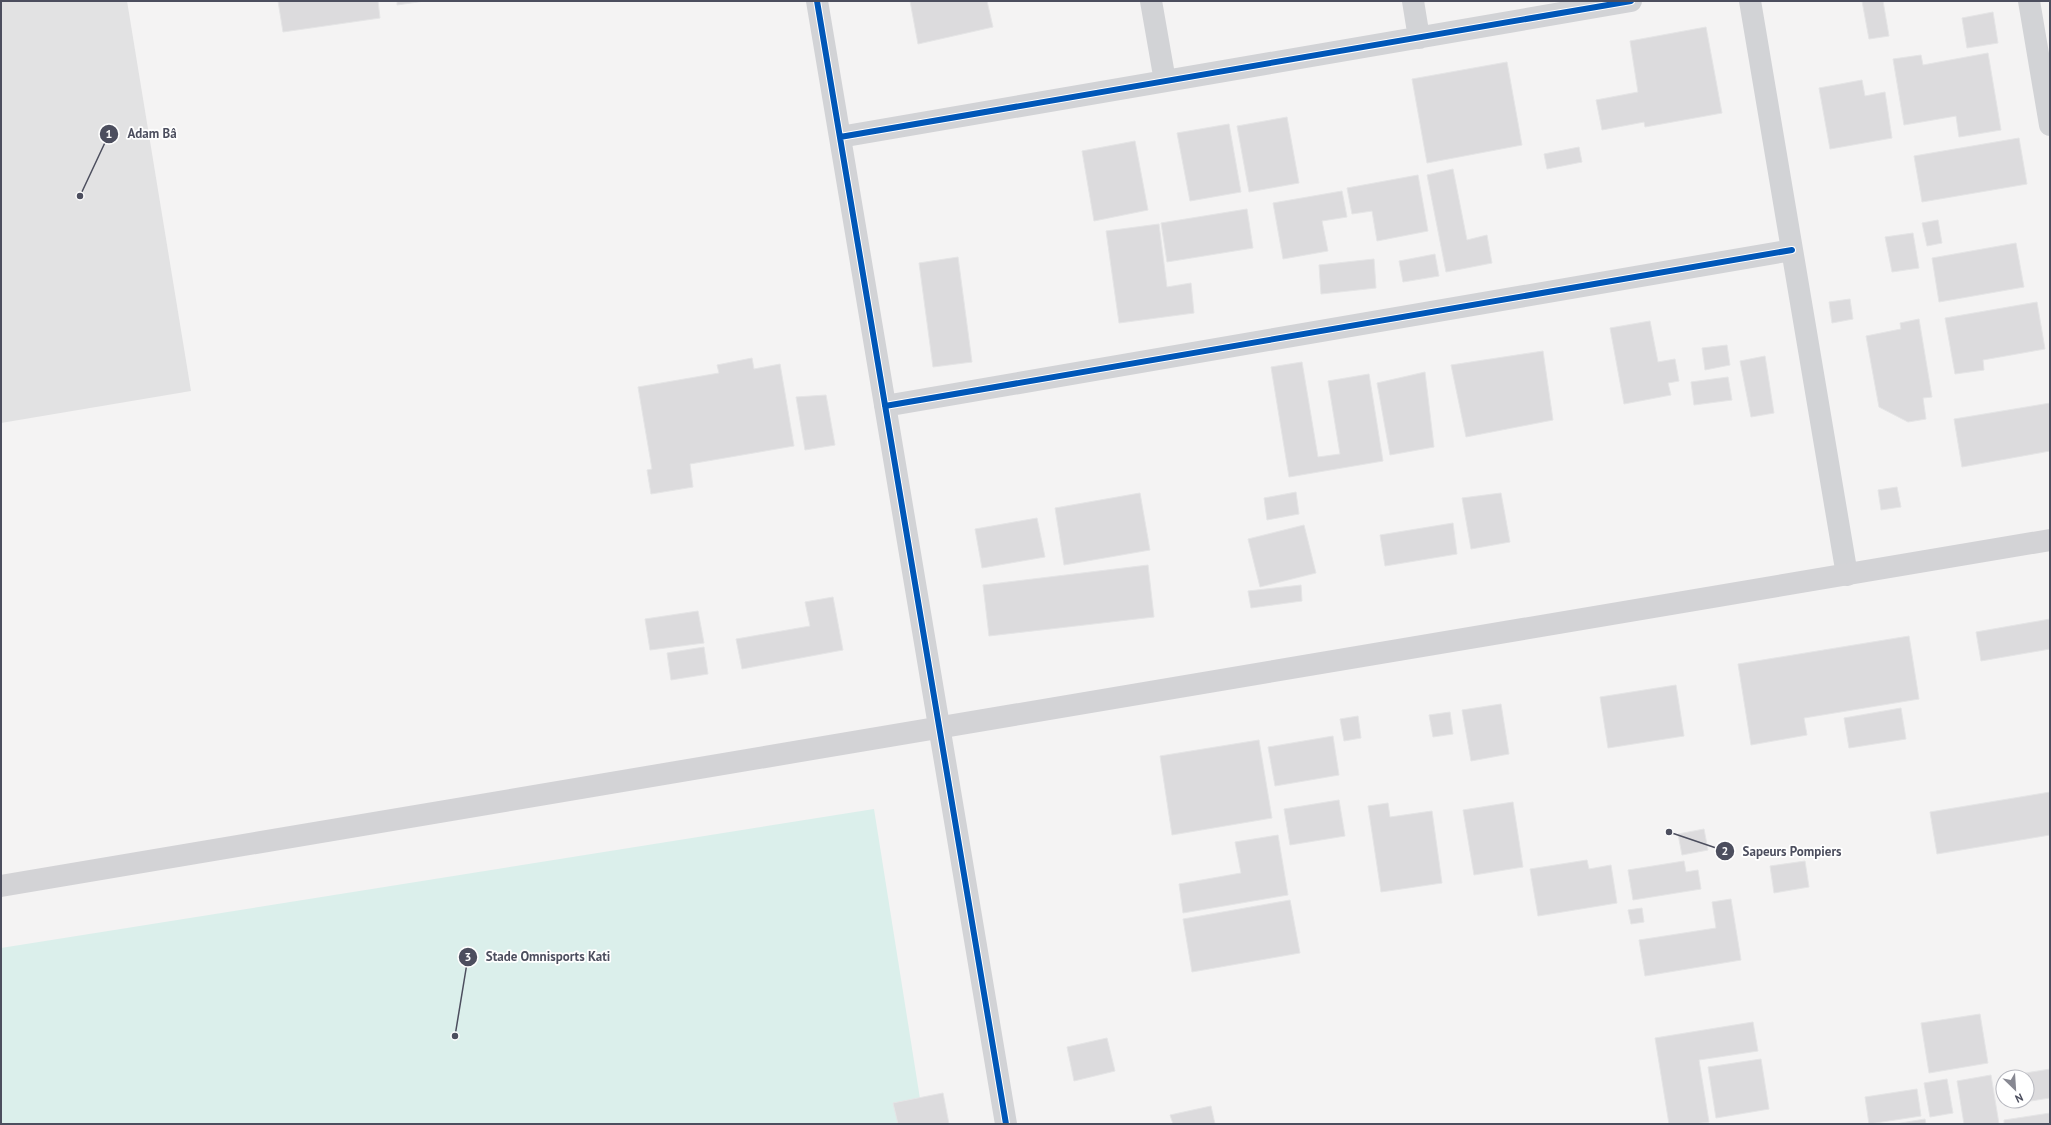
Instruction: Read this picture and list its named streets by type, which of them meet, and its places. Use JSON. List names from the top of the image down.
{
  "places": ["Adam Bâ", "Sapeurs Pompiers", "Stade Omnisports Kati"],
  "north": "bottom right"
}
